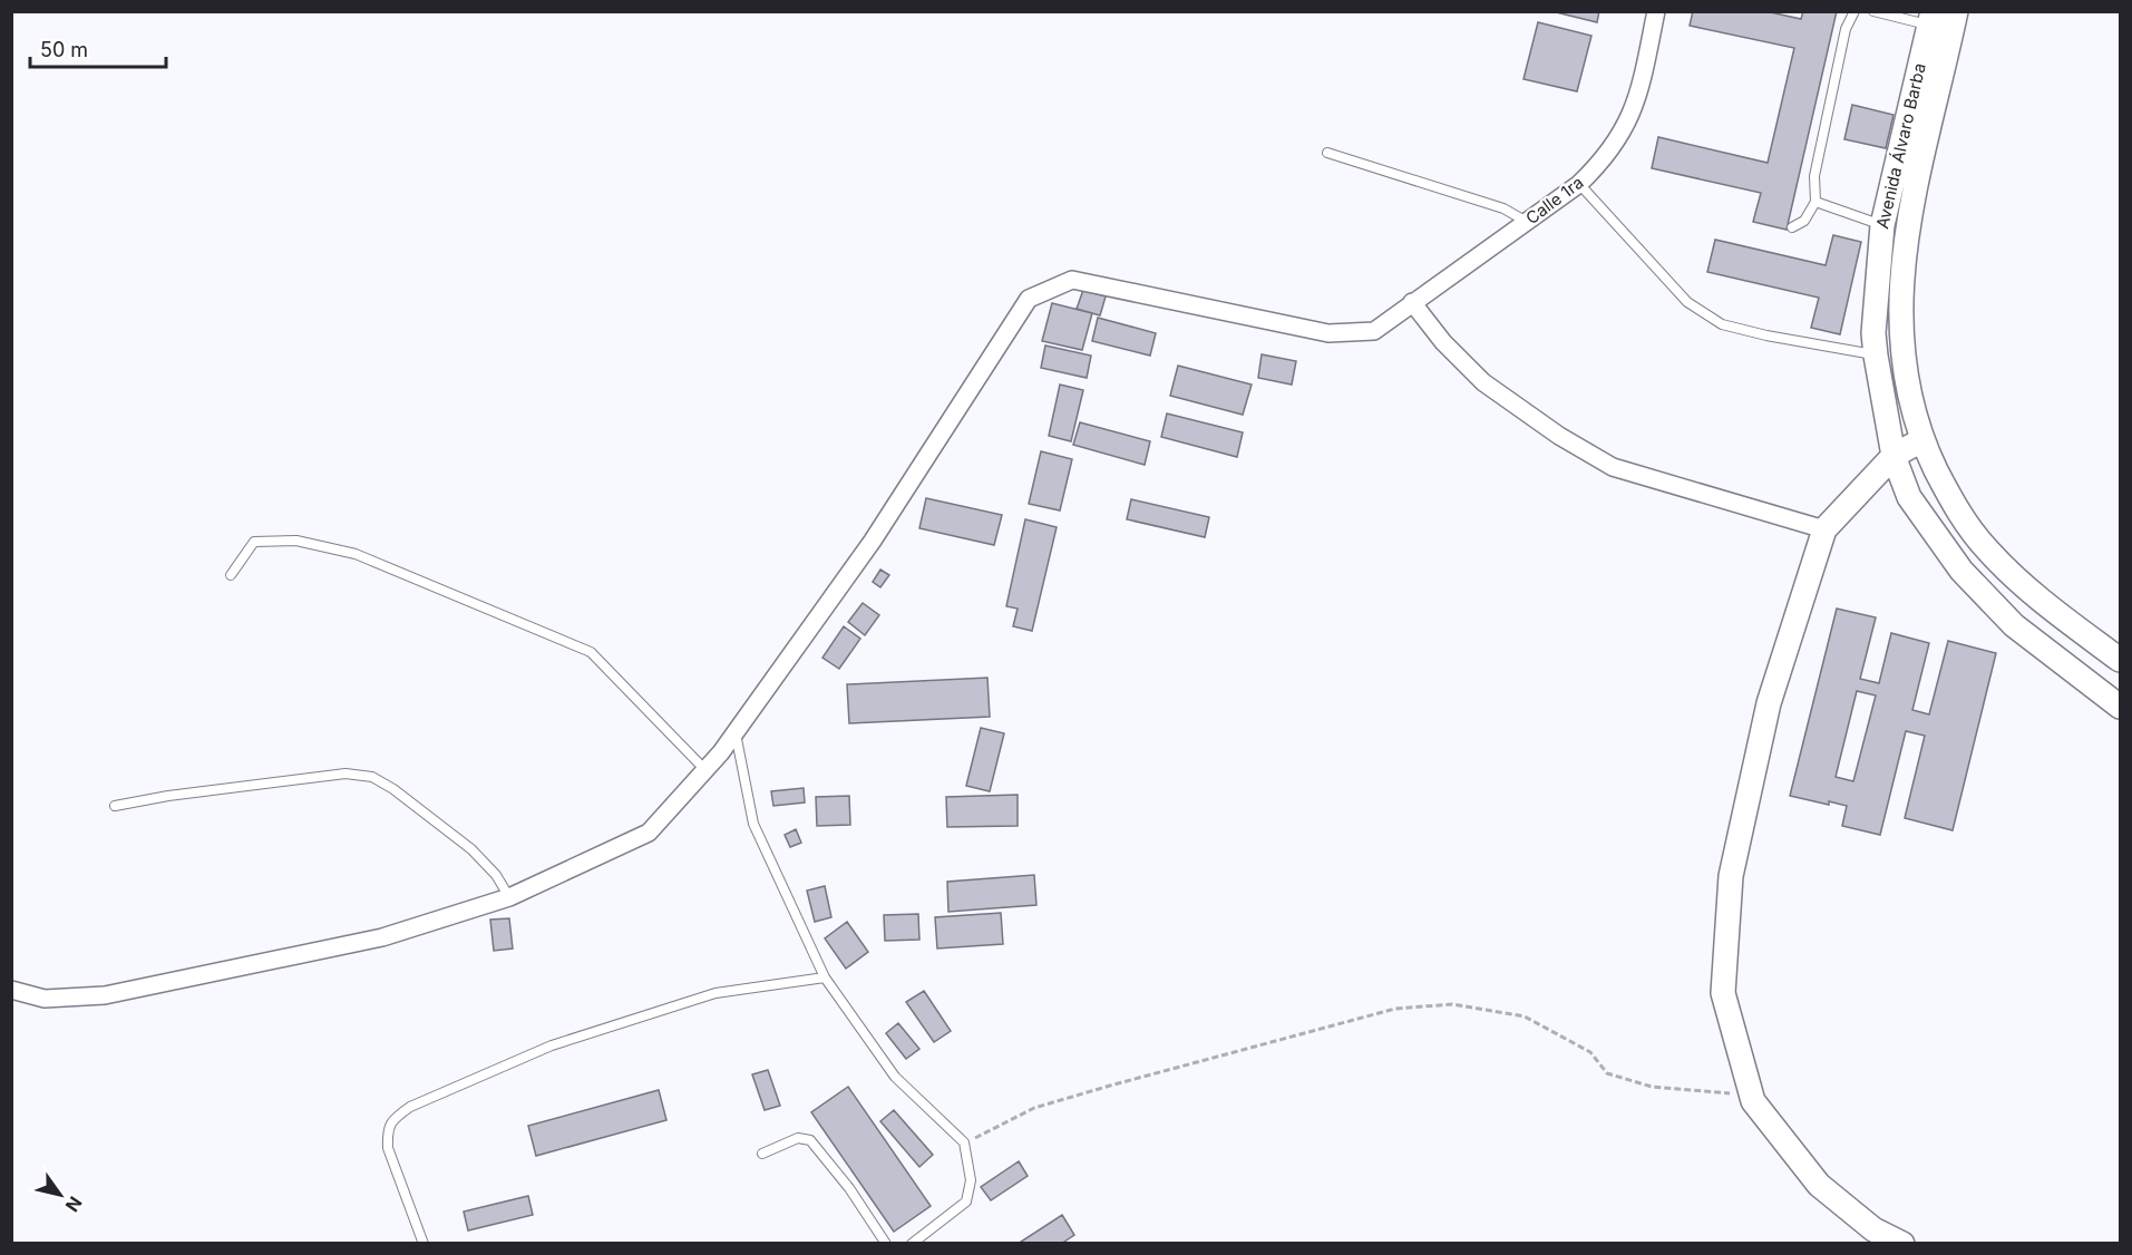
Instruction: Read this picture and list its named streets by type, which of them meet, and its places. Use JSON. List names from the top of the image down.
{
  "streets": {
    "main road": ["Avenida Álvaro Barba"],
    "street": ["Calle 1ra"]
  },
  "scale_bar": "50 m",
  "north": "bottom right"
}
